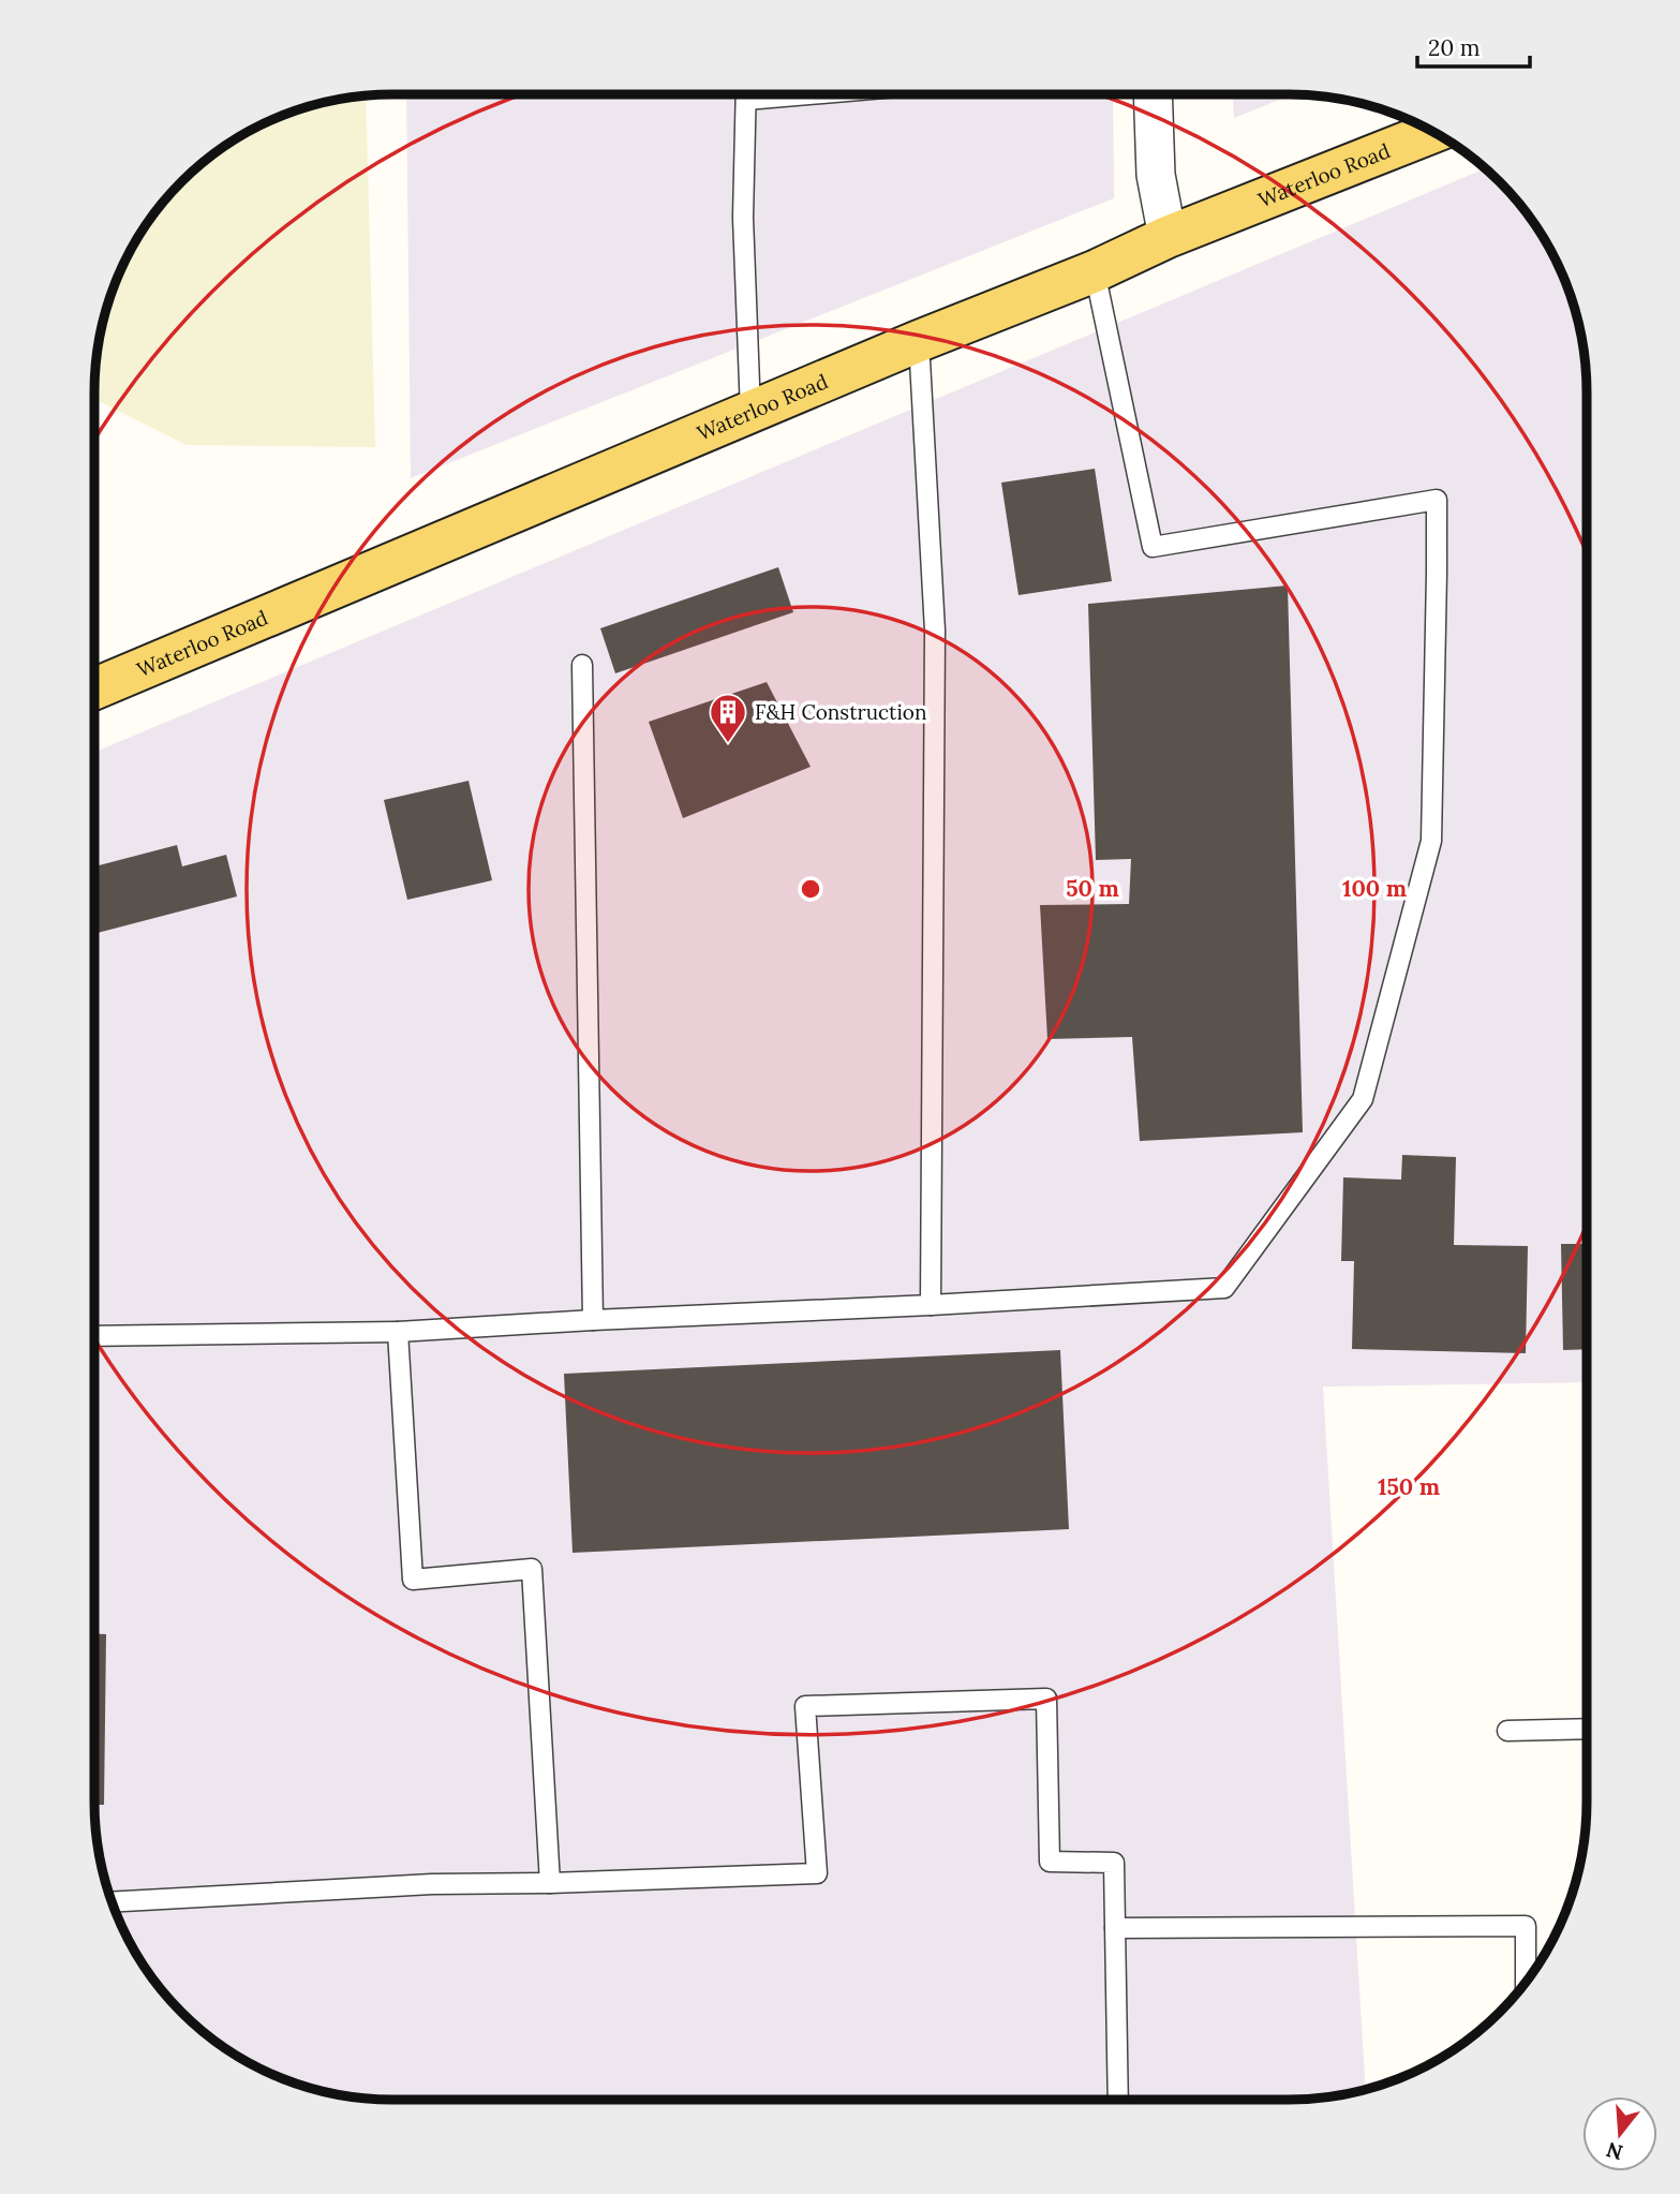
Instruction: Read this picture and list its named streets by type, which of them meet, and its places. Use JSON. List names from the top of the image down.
{
  "streets": {
    "main road": ["Waterloo Road"]
  },
  "places": {
    "building": ["F&H Construction"]
  },
  "scale_bar": "20 m",
  "north": "bottom",
  "rings": ["50 m", "100 m", "150 m"]
}
